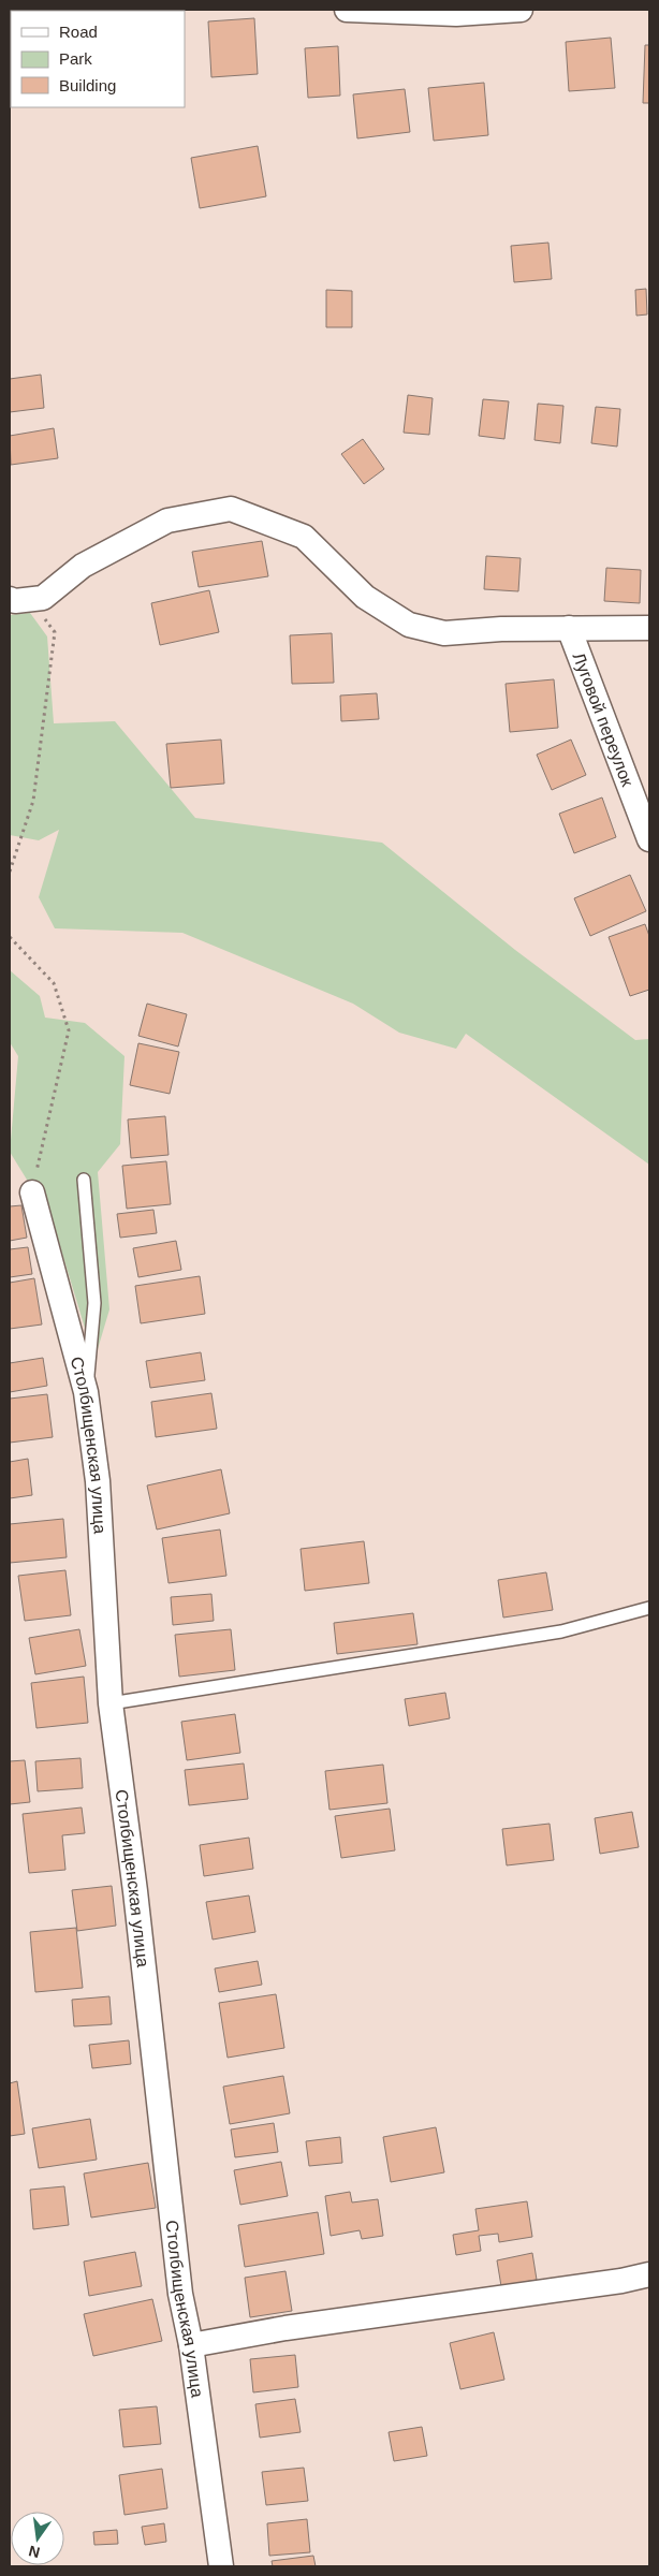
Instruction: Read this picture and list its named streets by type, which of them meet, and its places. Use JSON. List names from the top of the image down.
{
  "streets": {
    "street": ["Луговой переулок", "Столбищенская улица"]
  },
  "legend": ["Road", "Park", "Building"],
  "north": "bottom"
}
